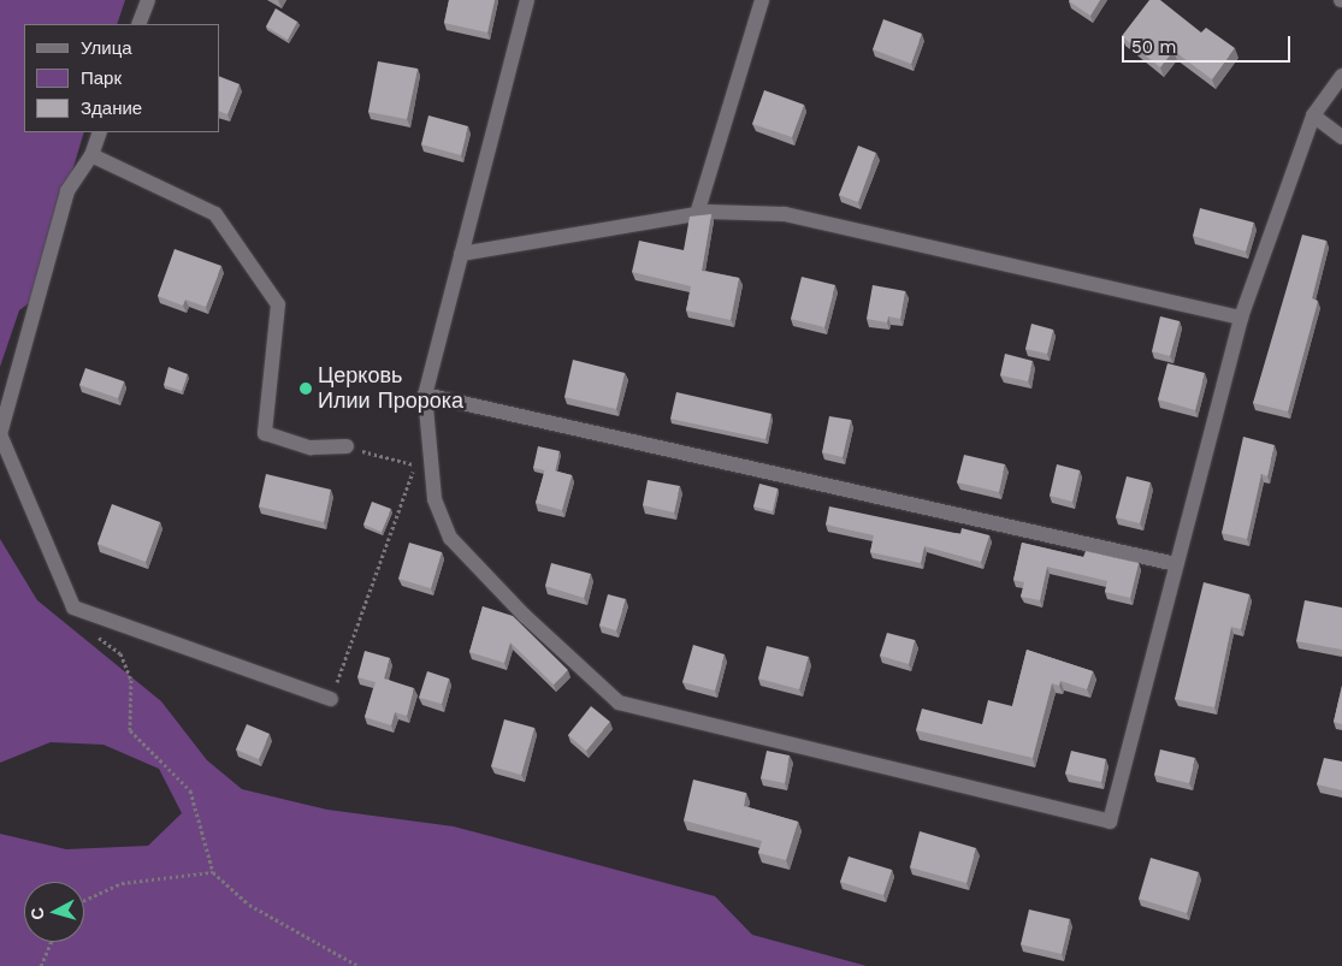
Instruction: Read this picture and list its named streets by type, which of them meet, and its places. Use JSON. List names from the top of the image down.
{
  "places": ["Церковь Илии Пророка"],
  "legend": ["Улица", "Парк", "Здание"],
  "scale_bar": "50 m",
  "north": "left"
}
